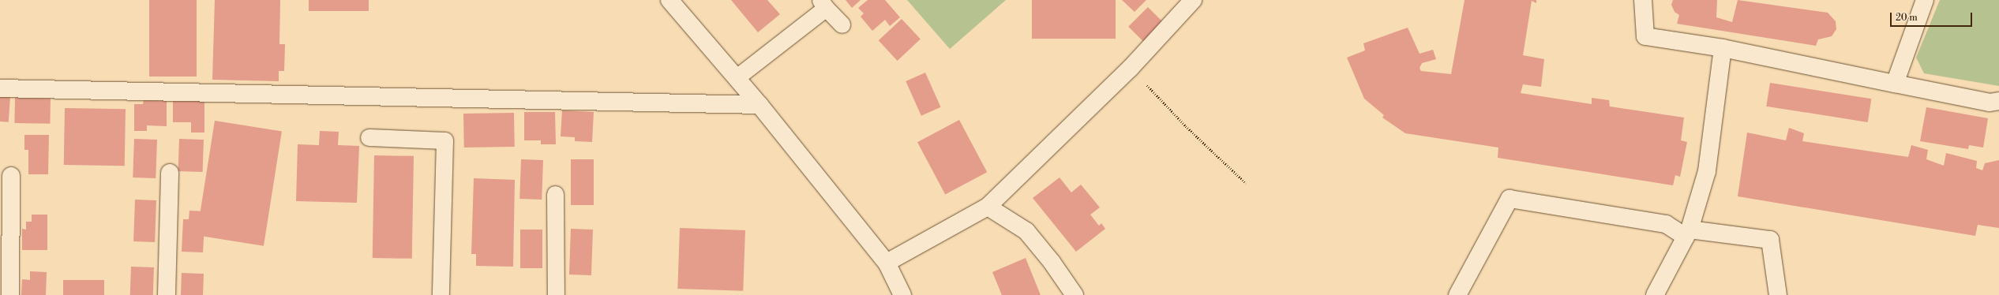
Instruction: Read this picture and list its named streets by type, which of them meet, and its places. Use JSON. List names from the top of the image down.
{
  "scale_bar": "20 m"
}
